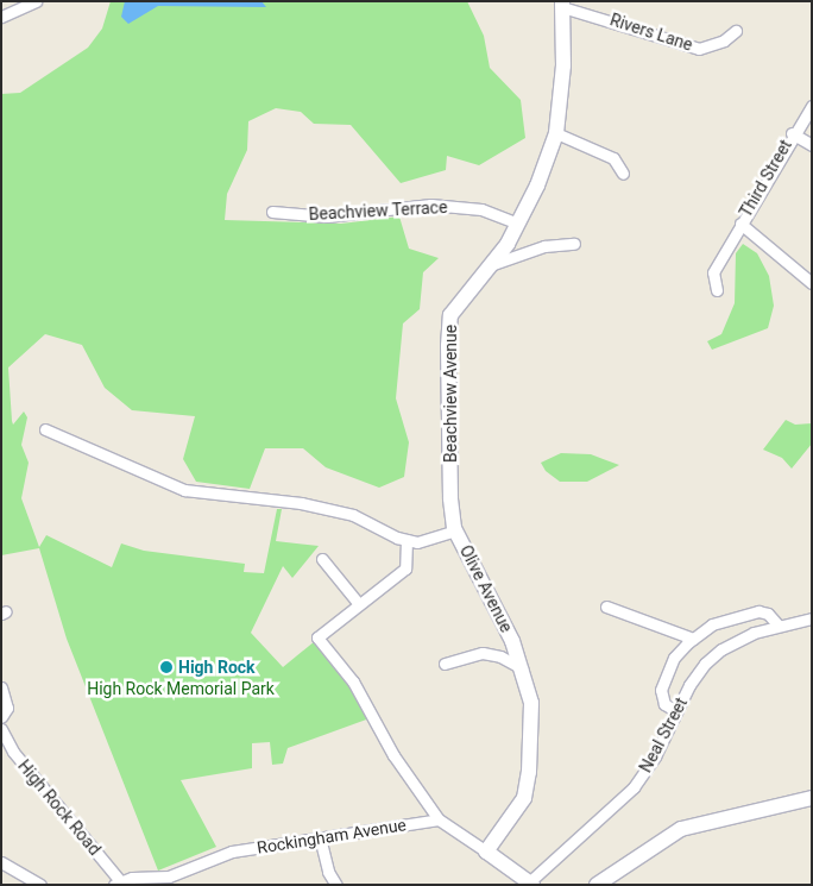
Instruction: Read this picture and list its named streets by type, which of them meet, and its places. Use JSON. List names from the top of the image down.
{
  "streets": {
    "street": [
      "Rivers Lane",
      "Third Street",
      "Beachview Terrace",
      "Beachview Avenue",
      "Olive Avenue",
      "Neal Street",
      "High Rock Road",
      "Rockingham Avenue"
    ]
  },
  "crossings": [
    ["Rivers Lane", "Beachview Avenue"],
    ["Beachview Terrace", "Beachview Avenue"],
    ["Beachview Avenue", "Olive Avenue"],
    ["High Rock Road", "Rockingham Avenue"]
  ],
  "parks": ["High Rock Memorial Park"],
  "places": ["High Rock"]
}
